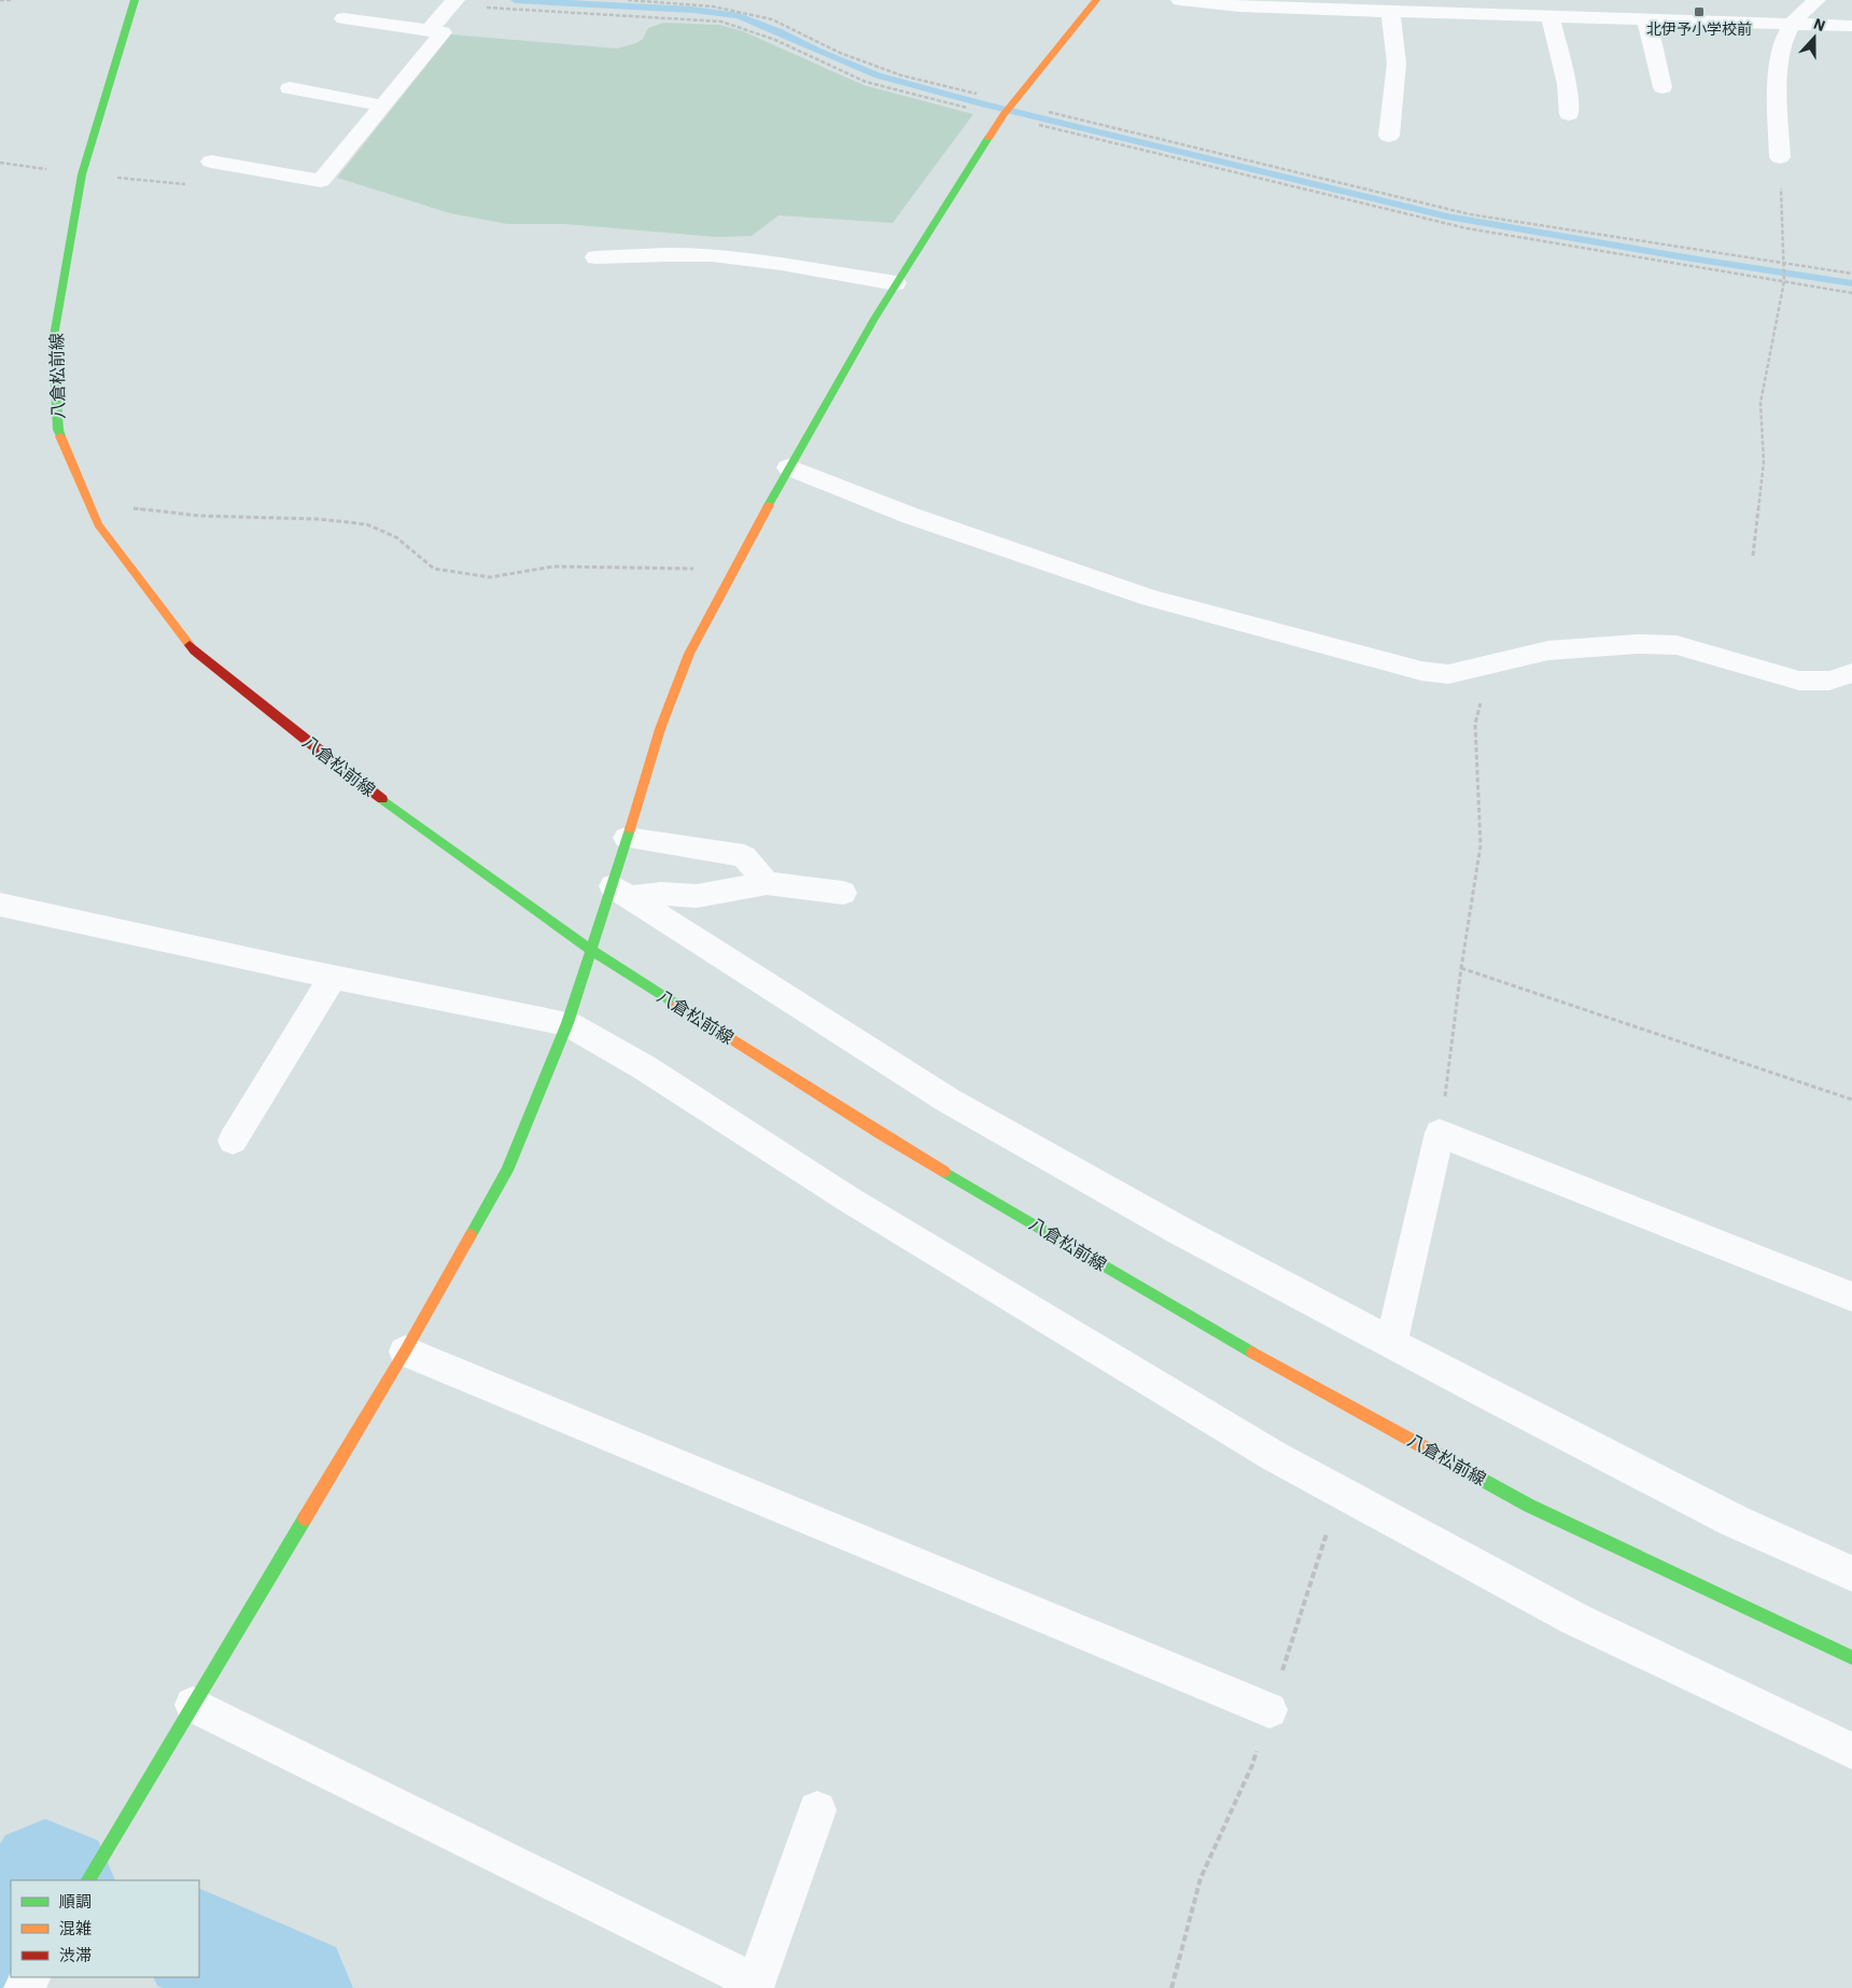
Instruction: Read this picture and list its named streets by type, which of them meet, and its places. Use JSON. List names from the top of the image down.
{
  "streets": {
    "main road": ["八倉松前線"]
  },
  "places": {
    "transit": ["北伊予小学校前"]
  },
  "legend": ["順調", "混雑", "渋滞"],
  "north": "top"
}
